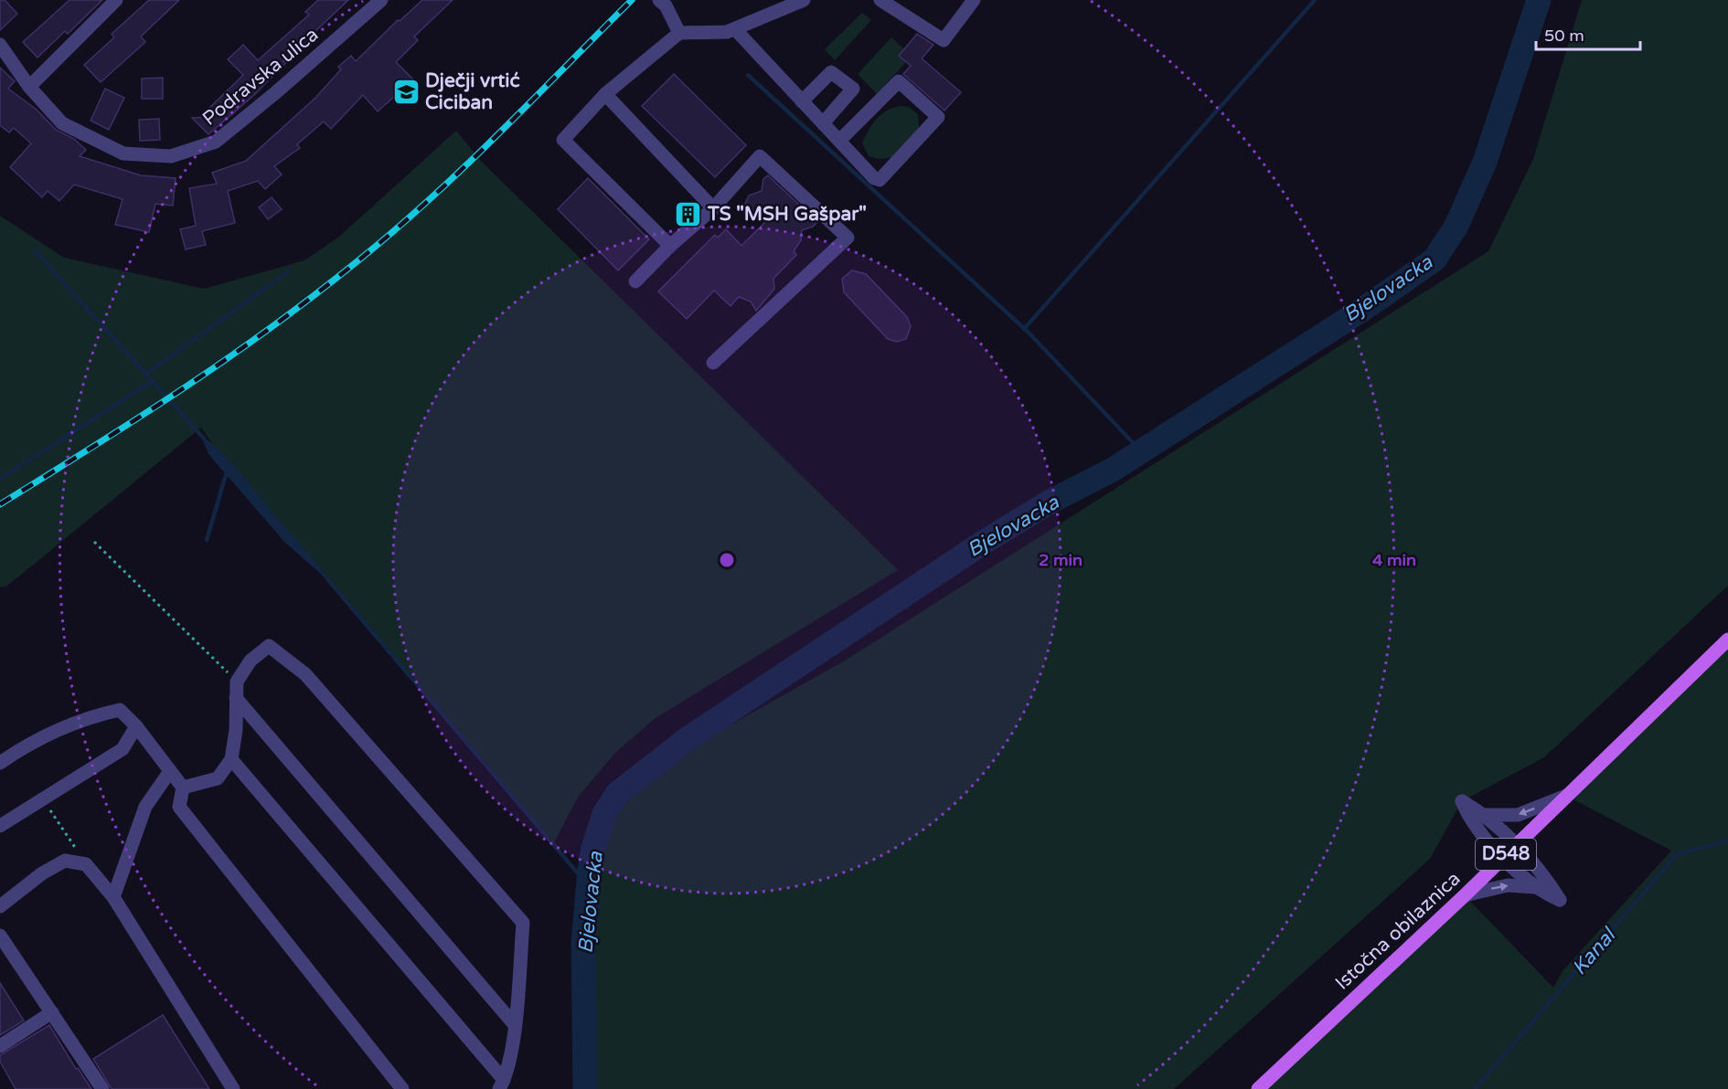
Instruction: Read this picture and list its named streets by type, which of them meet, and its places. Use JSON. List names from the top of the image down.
{
  "streets": {
    "main road": ["D548", "Istočna obilaznica"],
    "street": ["Podravska ulica"]
  },
  "water": ["Bjelovacka", "Kanal"],
  "places": {
    "school or university": ["Dječji vrtić Ciciban"],
    "building": ["TS \"MSH Gašpar\""]
  },
  "scale_bar": "50 m",
  "rings": ["2 min", "4 min"]
}
